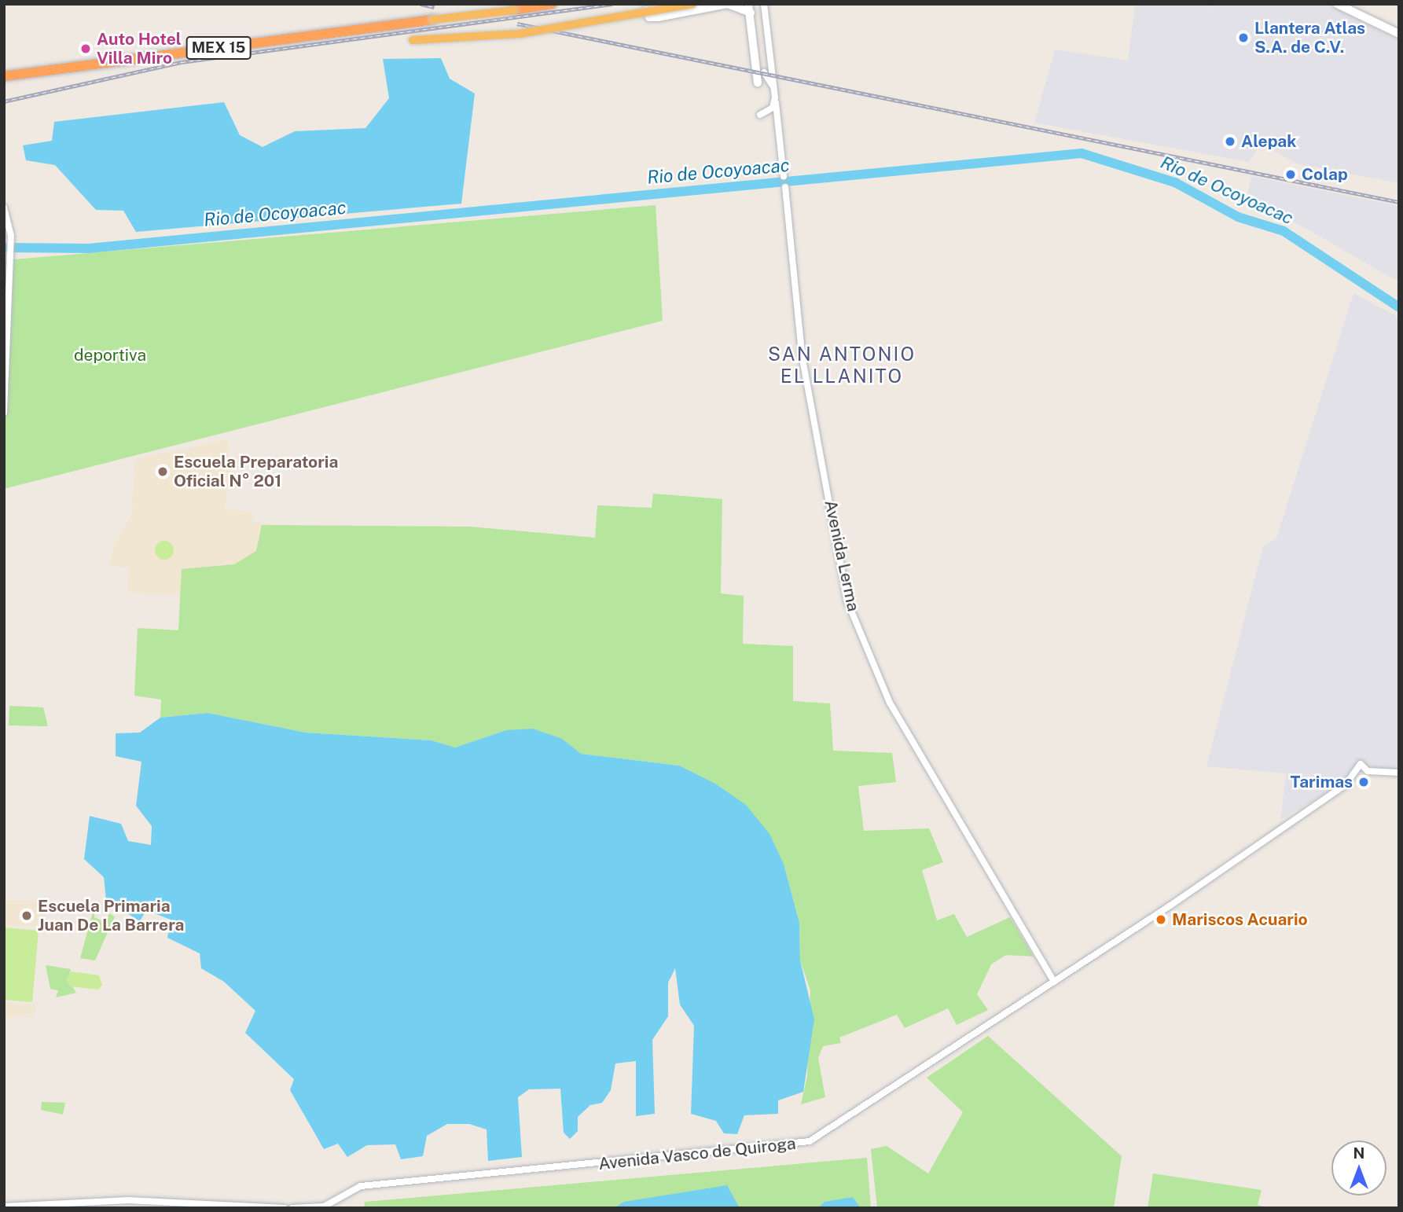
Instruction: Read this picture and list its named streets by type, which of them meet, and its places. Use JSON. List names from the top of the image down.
{
  "streets": {
    "highway": ["MEX 15"],
    "street": ["Avenida Lerma", "Avenida Vasco de Quiroga"]
  },
  "crossings": [
    ["Avenida Lerma", "Avenida Vasco de Quiroga"]
  ],
  "districts": ["SAN ANTONIO EL LLANITO"],
  "water": ["Rio de Ocoyoacac"],
  "parks": ["deportiva"],
  "places": [
    "Llantera Atlas S.A. de C.V.",
    "Auto Hotel Villa Miro",
    "Alepak",
    "Colap",
    "Escuela Preparatoria Oficial N° 201",
    "Tarimas",
    "Escuela Primaria Juan De La Barrera",
    "Mariscos Acuario"
  ],
  "north": "top"
}
